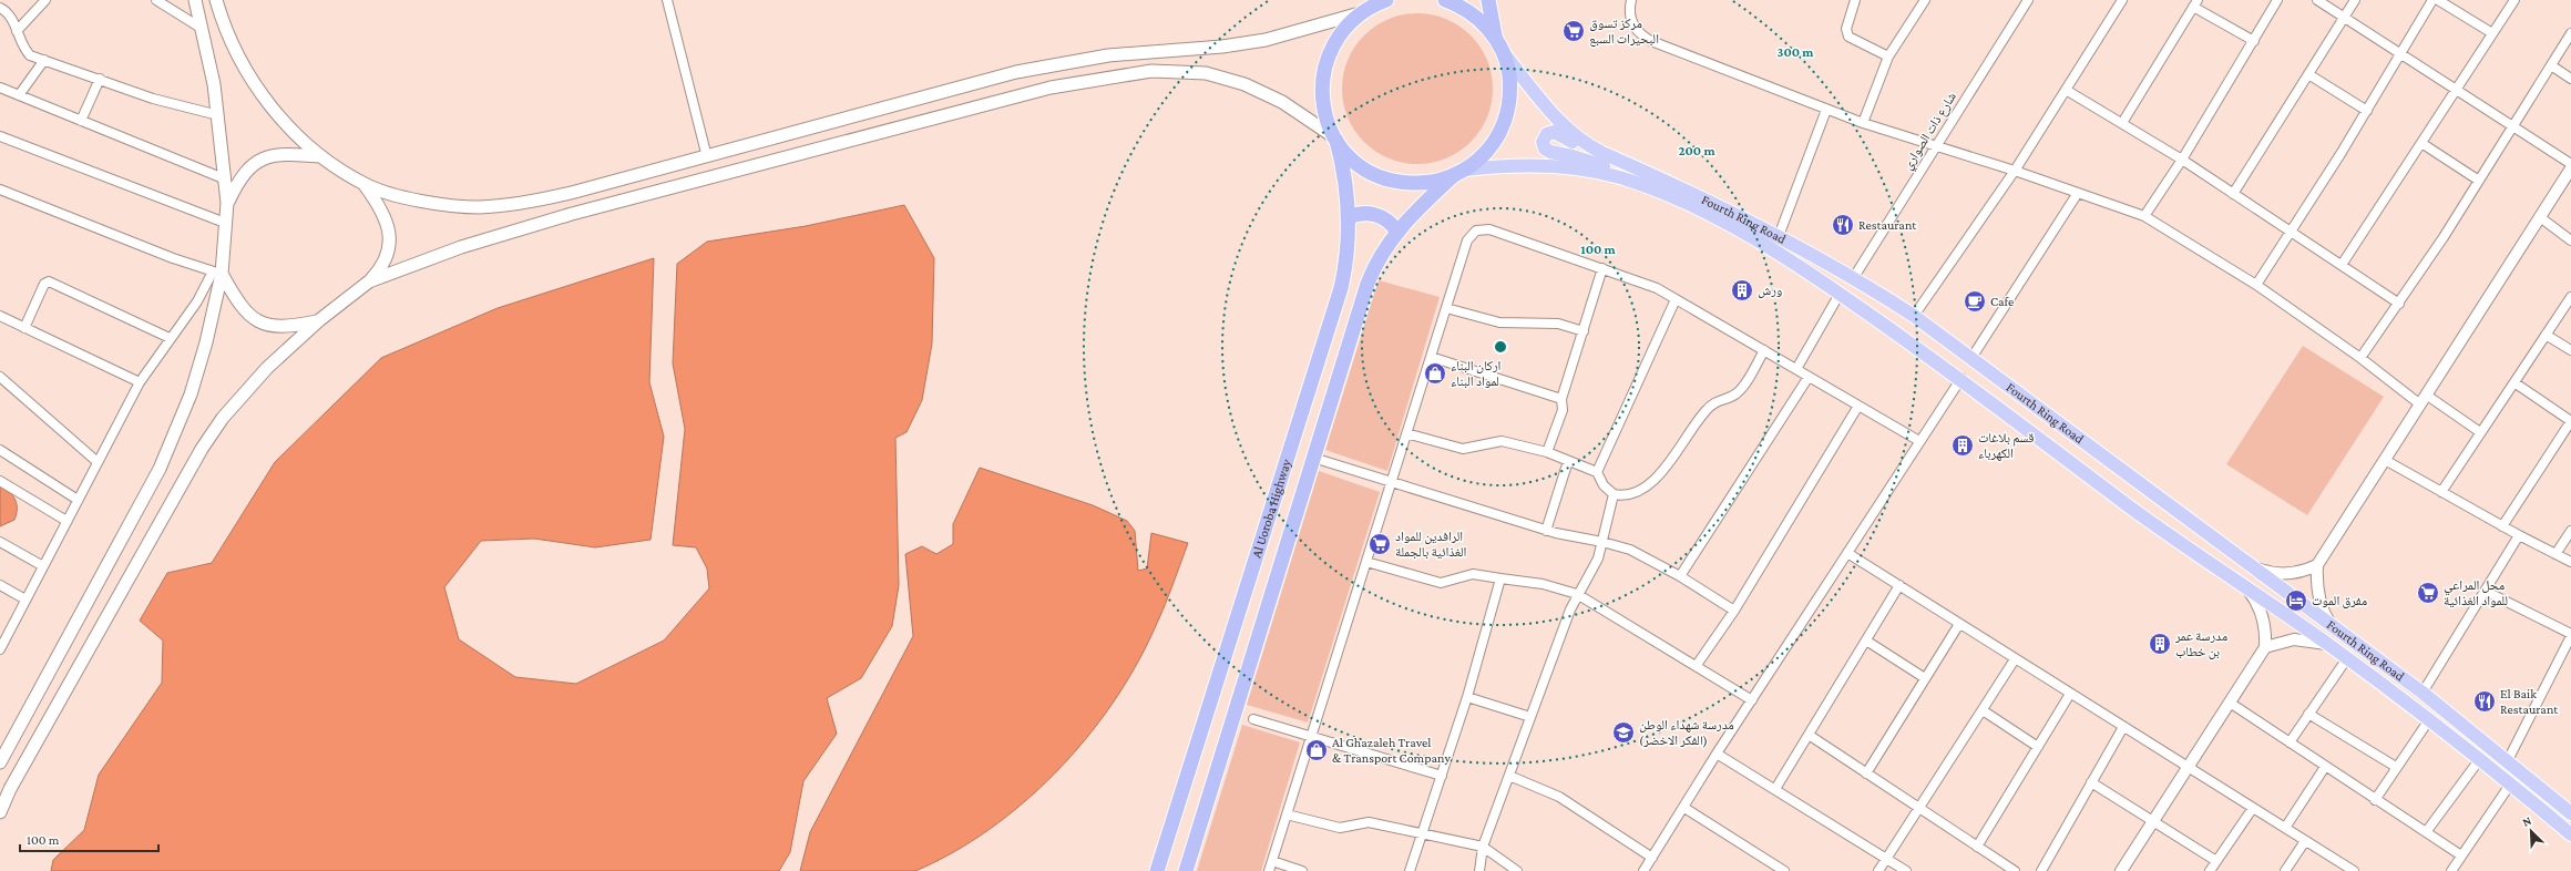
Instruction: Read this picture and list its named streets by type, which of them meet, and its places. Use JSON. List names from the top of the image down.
{
  "streets": {
    "highway": ["Al Uoroba Highway"],
    "main road": ["Fourth Ring Road"],
    "street": ["شارع ذات الصواري"]
  },
  "crossings": [
    ["شارع ذات الصواري", "Fourth Ring Road"],
    ["Fourth Ring Road", "Al Uoroba Highway"]
  ],
  "places": {
    "supermarket": ["مركز تسوق البحيرات السبع", "الرافدين للمواد الغذائية بالجملة", "محل المراعي للمواد الغذائية"],
    "restaurant": ["Restaurant", "El Baik Restaurant"],
    "building": ["ورش", "قسم بلاغات الكهرباء", "مدرسة عمر بن خطاب"],
    "cafe": ["Cafe"],
    "shop": ["اركان البناء لمواد البناء", "Al Ghazaleh Travel & Transport Company"],
    "hotel": ["مفرق الموت"],
    "school or university": ["مدرسة شهداء الوطن (الفكر الاخضر)"]
  },
  "scale_bar": "100 m",
  "north": "top left",
  "rings": ["300 m", "200 m", "100 m"]
}
